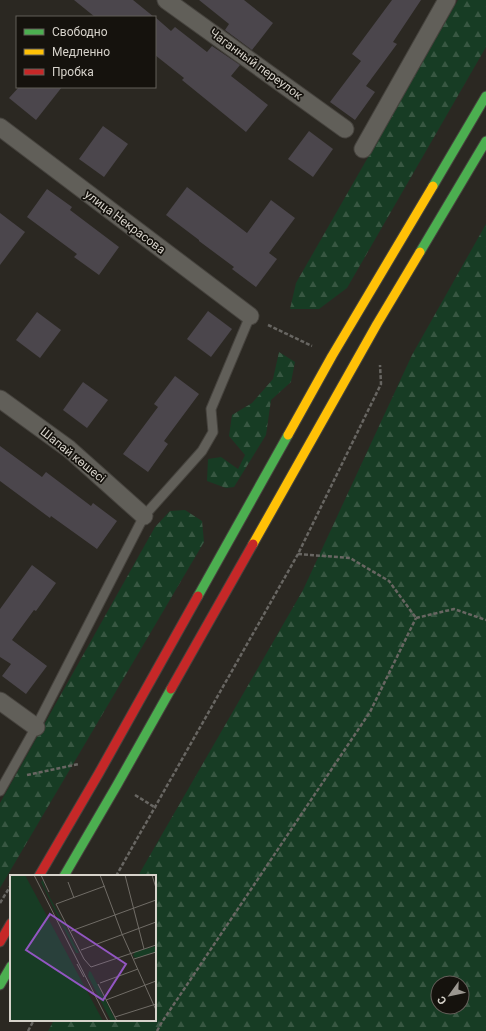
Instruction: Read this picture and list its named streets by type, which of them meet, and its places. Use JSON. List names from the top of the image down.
{
  "streets": {
    "street": ["Чаганный переулок", "улица Некрасова", "Шапай көшесі"]
  },
  "legend": ["Свободно", "Медленно", "Пробка"],
  "north": "bottom left"
}
